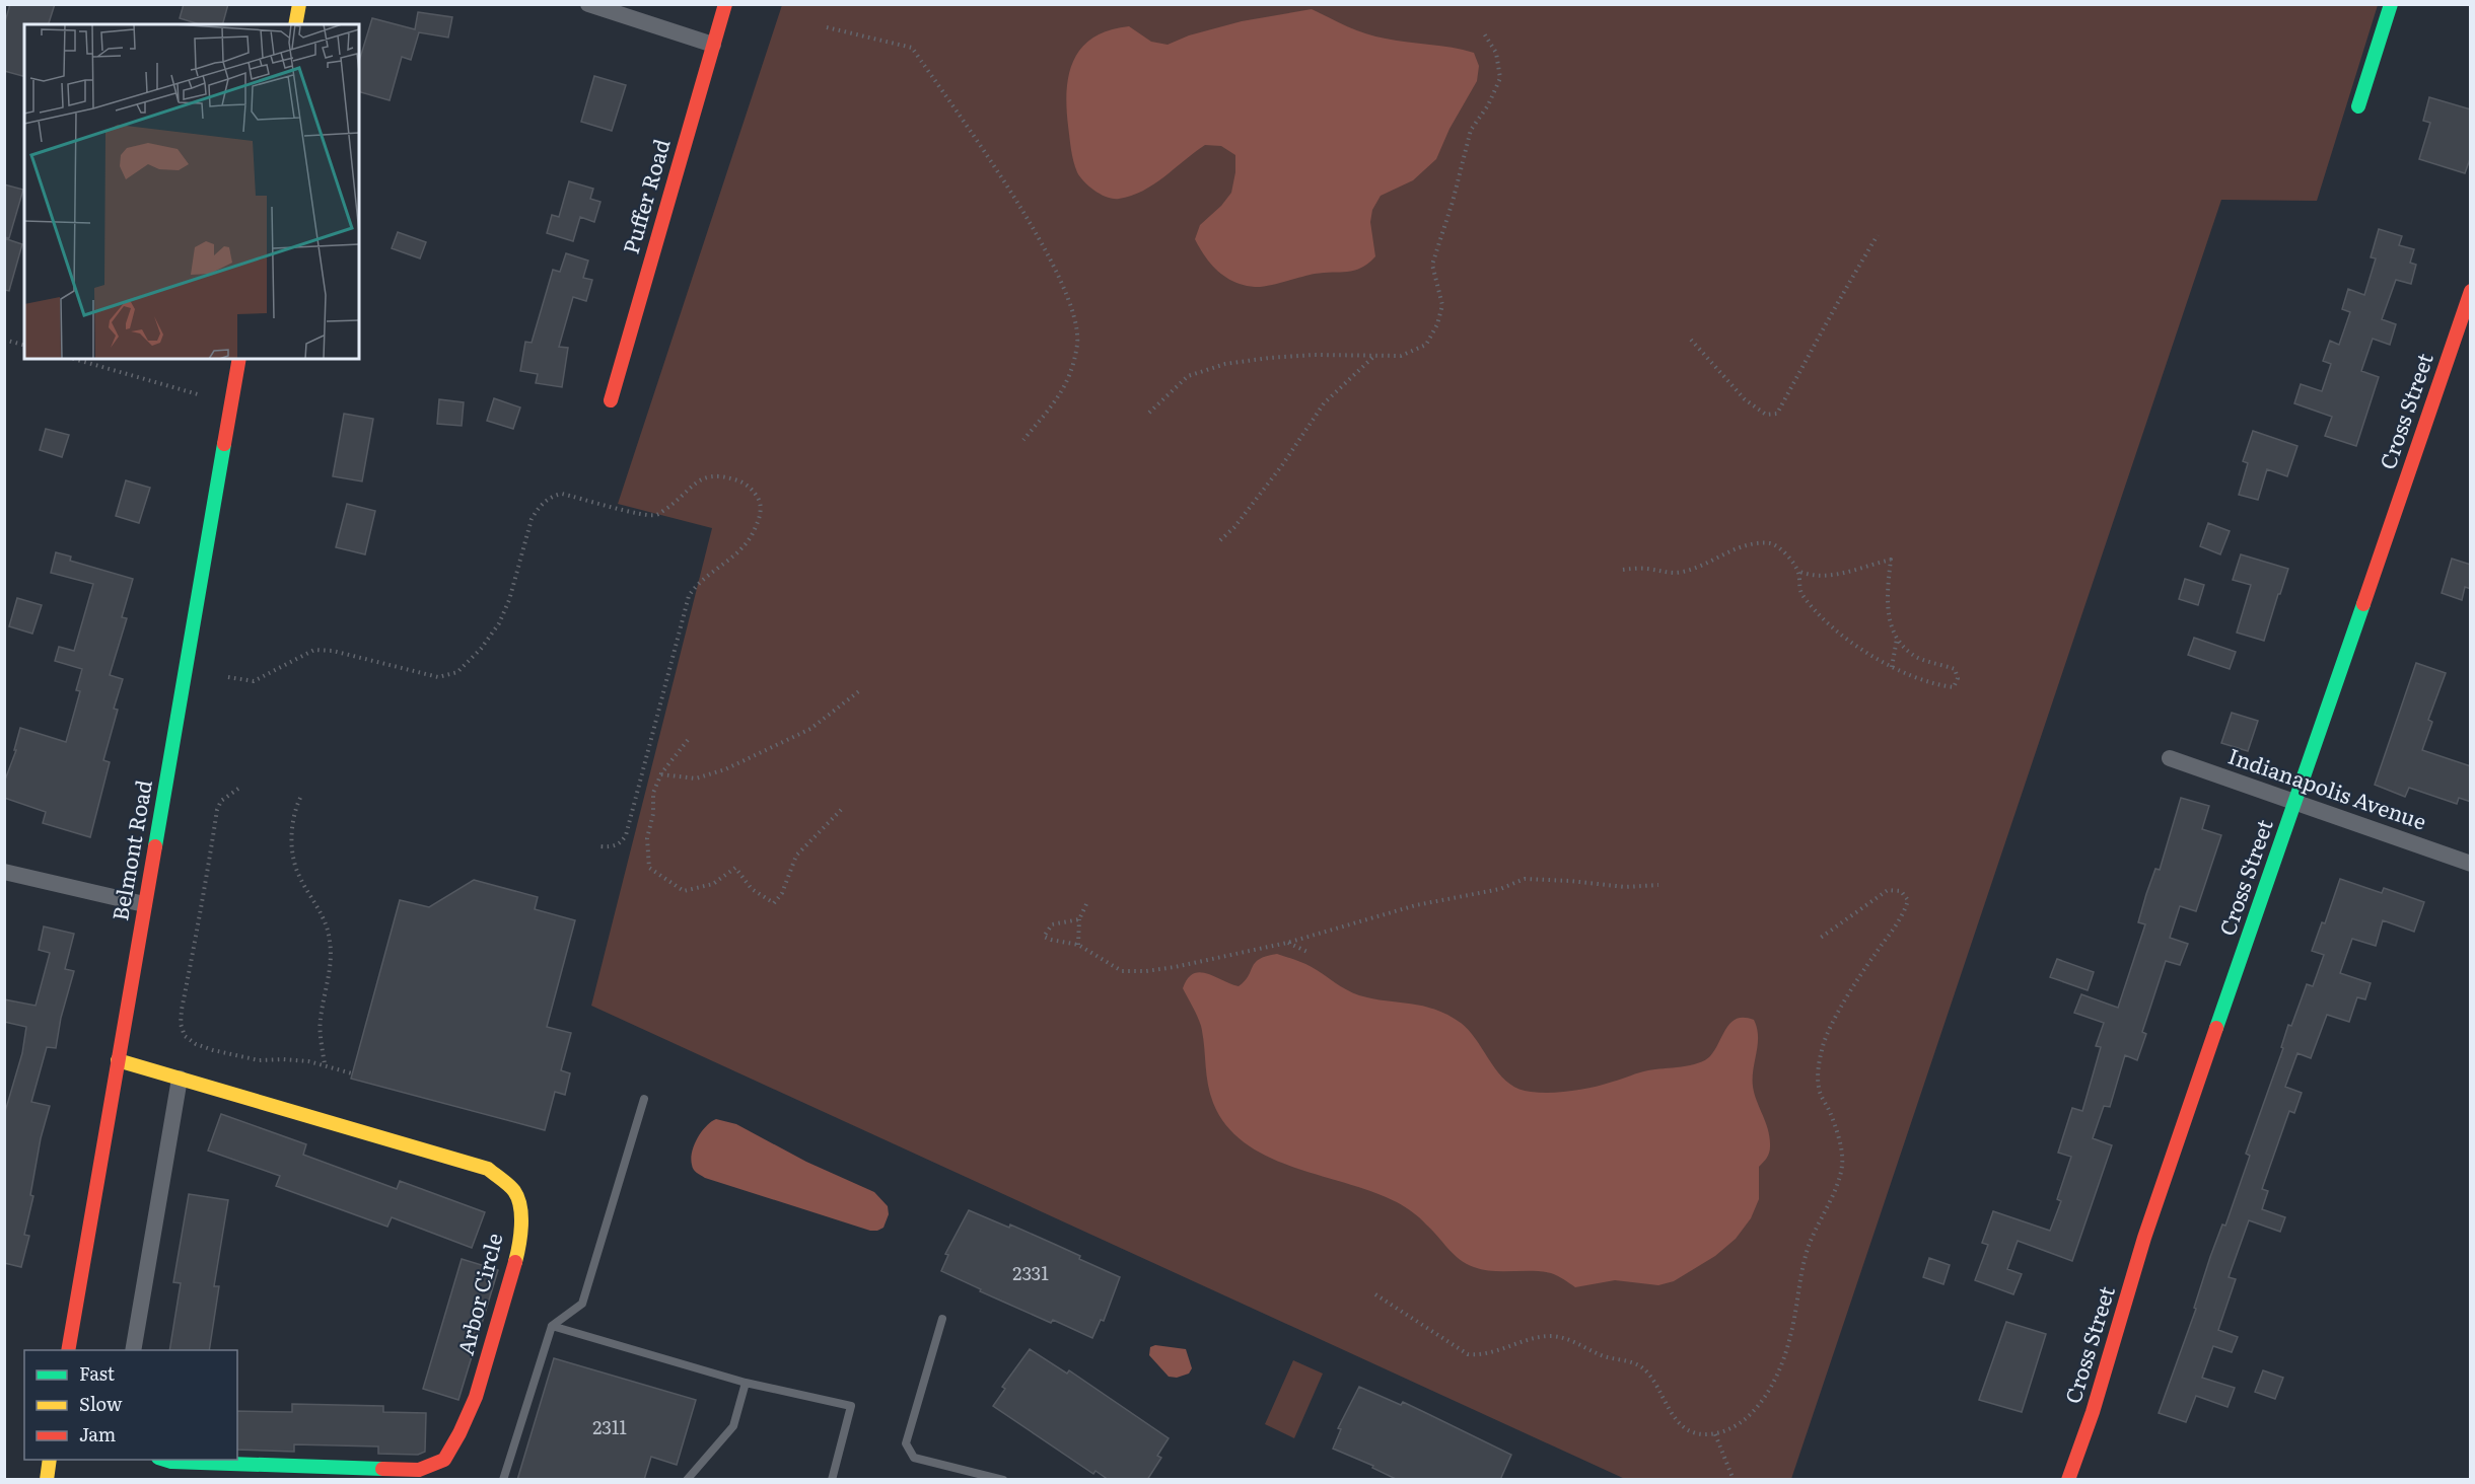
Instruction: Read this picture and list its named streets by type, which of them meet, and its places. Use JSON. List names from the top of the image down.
{
  "streets": {
    "street": [
      "Puffer Road",
      "Cross Street",
      "Indianapolis Avenue",
      "Belmont Road",
      "Arbor Circle"
    ]
  },
  "crossings": [
    ["Cross Street", "Indianapolis Avenue"],
    ["Belmont Road", "Arbor Circle"]
  ],
  "house_numbers": ["2331", "2311"],
  "legend": ["Fast", "Slow", "Jam"]
}
